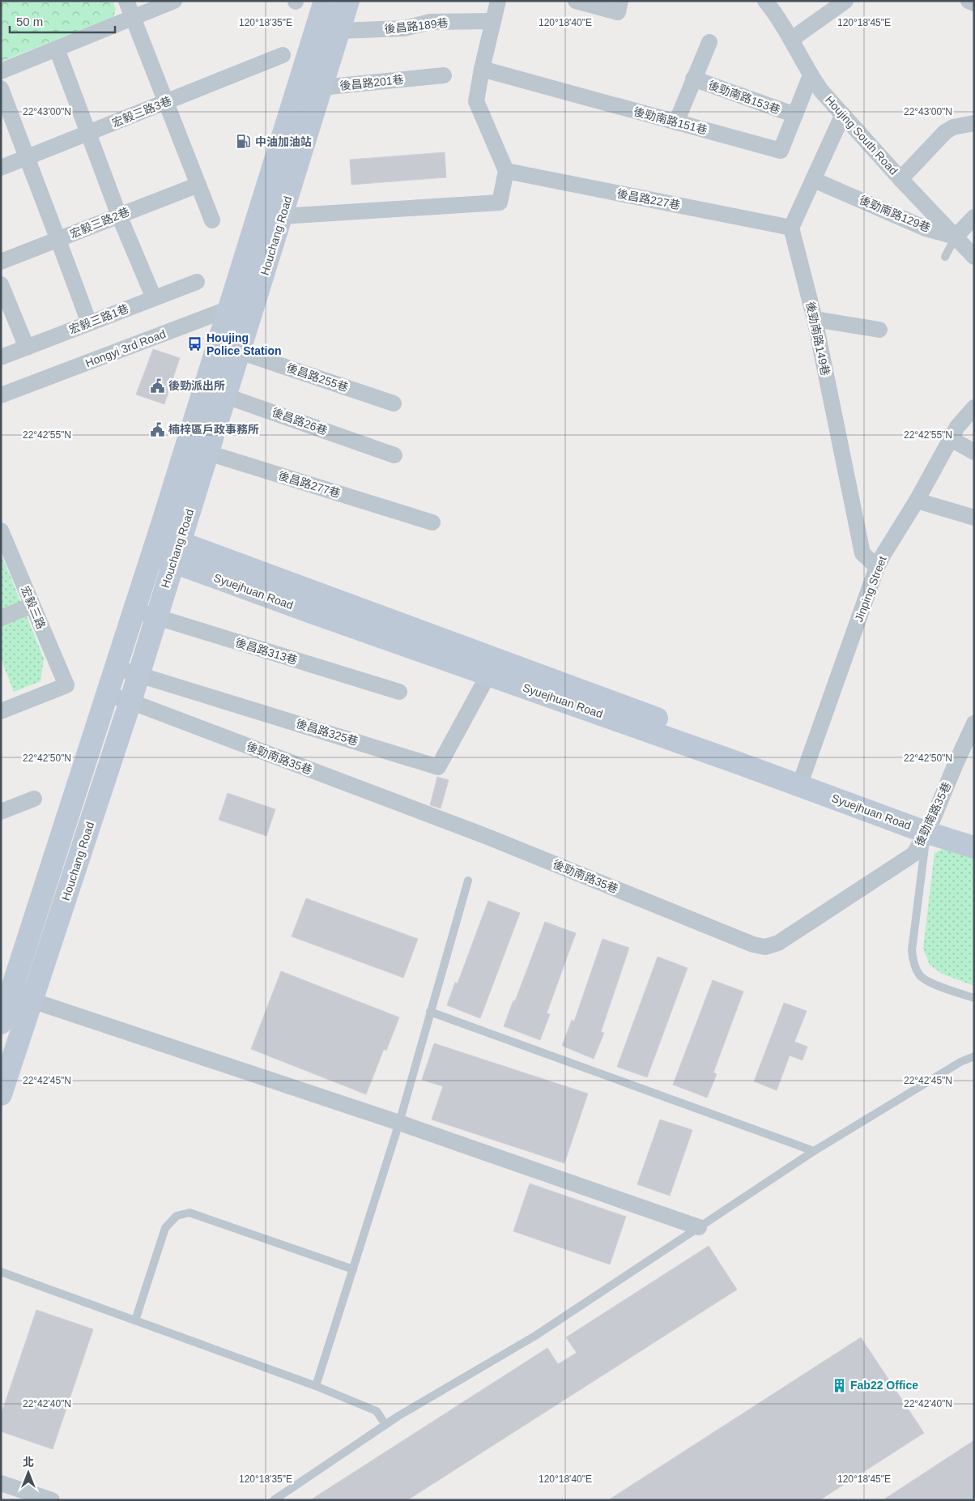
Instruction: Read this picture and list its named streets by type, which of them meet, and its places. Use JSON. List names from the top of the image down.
{
  "streets": {
    "street": [
      "後昌路189巷",
      "後昌路201巷",
      "後勁南路153巷",
      "宏毅三路3巷",
      "後勁南路151巷",
      "Houjing South Road",
      "後昌路227巷",
      "後勁南路129巷",
      "宏毅三路2巷",
      "Houchang Road",
      "宏毅三路1巷",
      "後勁南路149巷",
      "Hongyi 3rd Road",
      "後昌路255巷",
      "後昌路26巷",
      "後昌路277巷",
      "Jinping Street",
      "Syuejhuan Road",
      "宏毅三路",
      "後昌路313巷",
      "後昌路325巷",
      "後勁南路35巷"
    ]
  },
  "crossings": [
    ["後昌路189巷", "Houchang Road"],
    ["後昌路201巷", "Houchang Road"],
    ["後勁南路153巷", "後勁南路151巷"],
    ["後勁南路151巷", "Houjing South Road"],
    ["Houjing South Road", "後勁南路129巷"],
    ["後昌路227巷", "後勁南路149巷"],
    ["Houchang Road", "Hongyi 3rd Road"],
    ["Houchang Road", "後昌路255巷"],
    ["Houchang Road", "後昌路26巷"],
    ["Houchang Road", "後昌路277巷"],
    ["Houchang Road", "Syuejhuan Road"],
    ["Houchang Road", "後昌路313巷"],
    ["Houchang Road", "後昌路325巷"],
    ["Houchang Road", "後勁南路35巷"],
    ["後勁南路149巷", "Jinping Street"],
    ["Jinping Street", "Syuejhuan Road"],
    ["Syuejhuan Road", "後昌路325巷"],
    ["Syuejhuan Road", "後勁南路35巷"]
  ],
  "places": {
    "fuel station": ["中油加油站"],
    "bus stop": ["Houjing Police Station"],
    "public building": ["後勁派出所", "楠梓區戶政事務所"],
    "building": ["Fab22 Office"]
  },
  "scale_bar": "50 m",
  "north": "top",
  "coordinates": [
    "120°18'35\"E",
    "120°18'40\"E",
    "120°18'45\"E",
    "22°43'00\"N",
    "22°42'55\"N",
    "22°42'50\"N",
    "22°42'45\"N",
    "22°42'40\"N"
  ]
}
